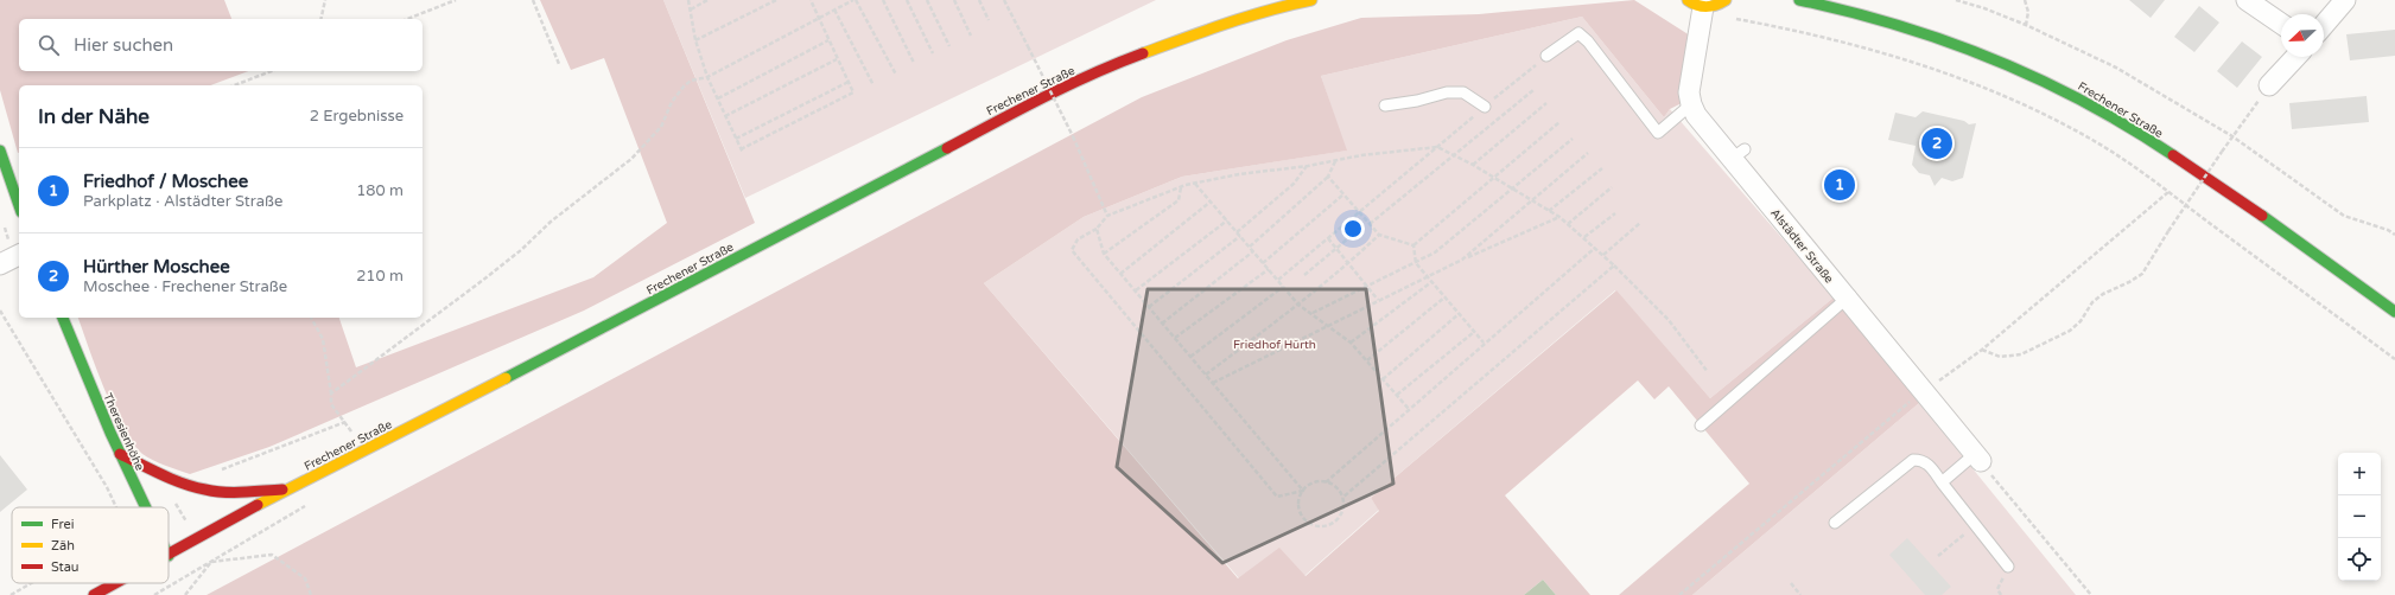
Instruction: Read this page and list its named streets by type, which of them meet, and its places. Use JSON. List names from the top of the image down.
{
  "streets": {
    "main road": ["Frechener Straße", "Theresienhöhe"],
    "street": ["Alstädter Straße"]
  },
  "parks": ["Friedhof Hürth"],
  "legend": ["Frei", "Zäh", "Stau"],
  "north": "bottom left",
  "page": {
    "search": "Hier suchen",
    "heading": ["In der Nähe", "2 Ergebnisse"],
    "pins": ["2", "1"],
    "list": [
      {
        "mark": "1",
        "name": "Friedhof / Moschee",
        "note": "Parkplatz · Alstädter Straße",
        "value": "180 m"
      },
      {
        "mark": "2",
        "name": "Hürther Moschee",
        "note": "Moschee · Frechener Straße",
        "value": "210 m"
      }
    ],
    "map_buttons": ["+", "−"]
  }
}
